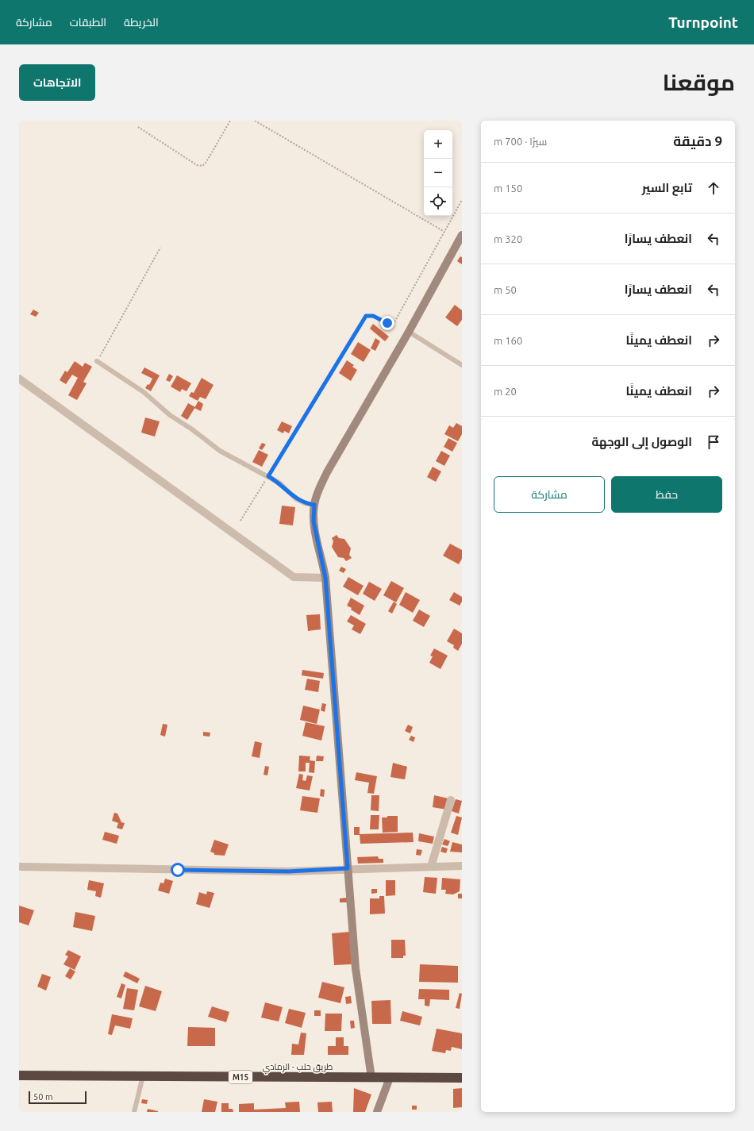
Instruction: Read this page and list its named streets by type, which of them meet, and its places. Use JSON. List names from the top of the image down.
{
  "streets": {
    "highway": ["طريق حلب - الرمادي", "M15"]
  },
  "scale_bar": "50 m",
  "page": {
    "header": "Turnpoint",
    "nav": ["الخريطة", "الطبقات", "مشاركة"],
    "title": "موقعنا",
    "buttons": [
      "الاتجاهات",
      ["حفظ", "مشاركة"]
    ],
    "heading": ["9 دقيقة", "سيرًا · 700 m"],
    "map_buttons": ["+", "−"],
    "list": [
      ["تابع السير", "150 m"],
      ["انعطف يسارًا", "320 m"],
      ["انعطف يسارًا", "50 m"],
      ["انعطف يمينًا", "160 m"],
      ["انعطف يمينًا", "20 m"],
      "الوصول إلى الوجهة"
    ],
    "scale": "50 m"
  }
}
